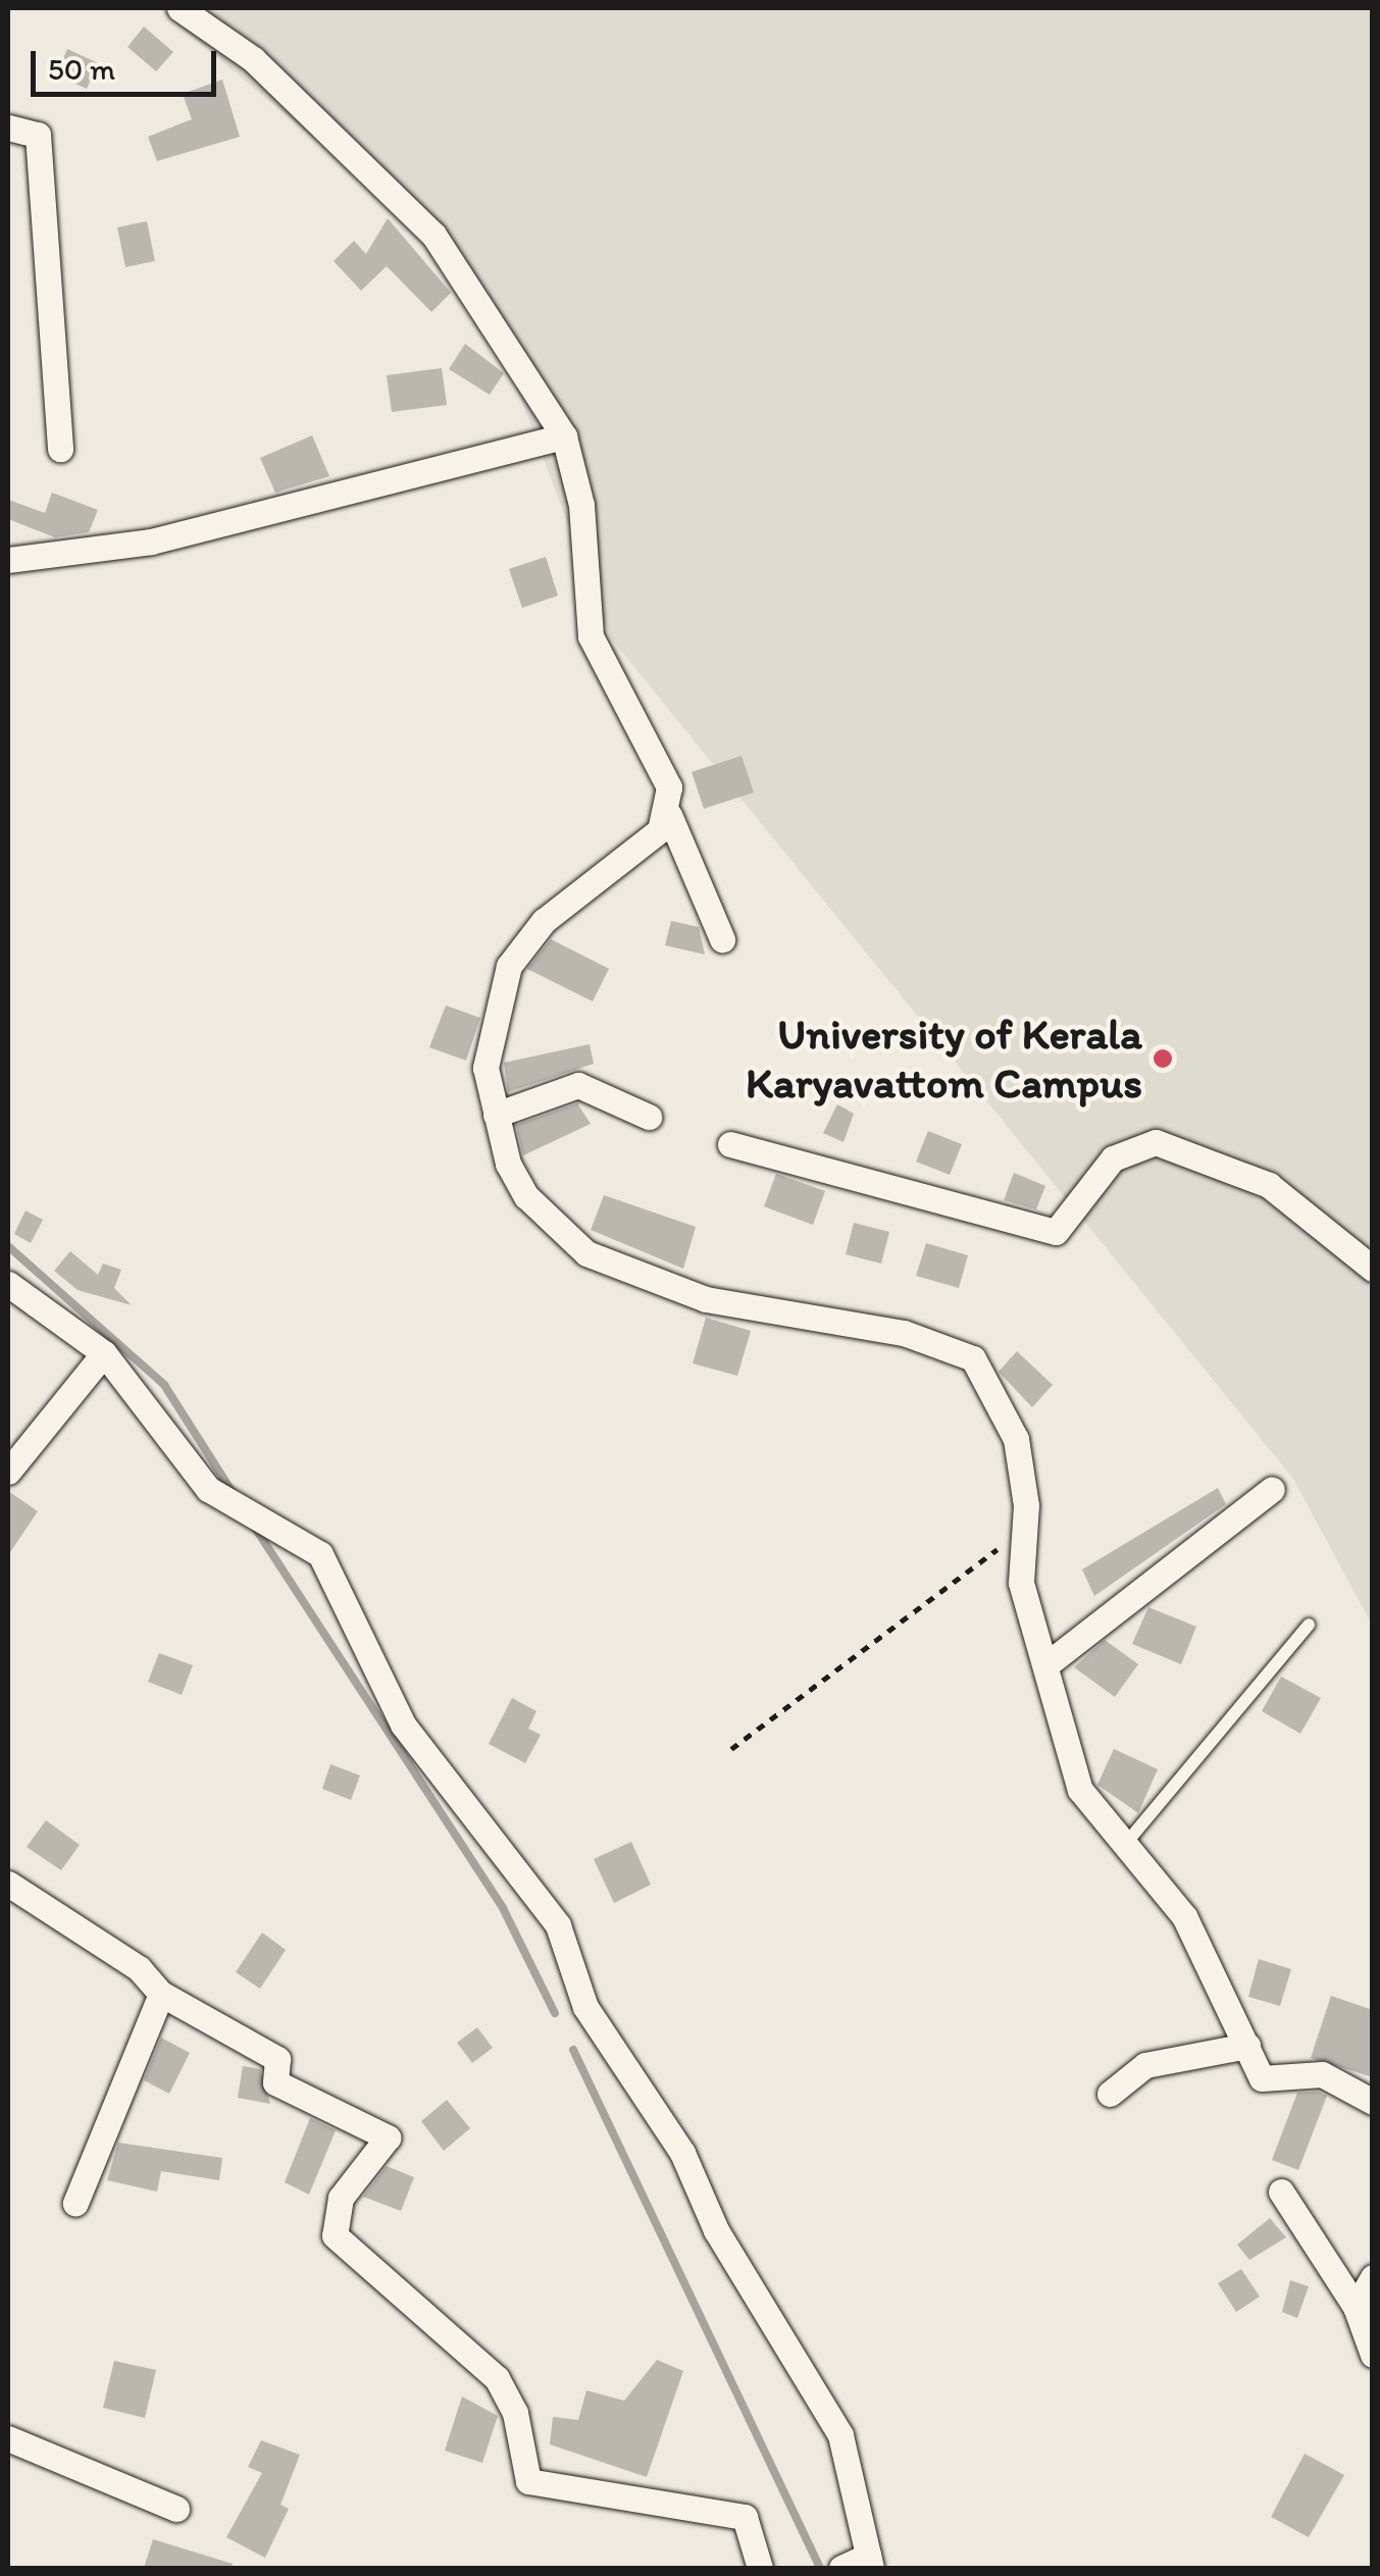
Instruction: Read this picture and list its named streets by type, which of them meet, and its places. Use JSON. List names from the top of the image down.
{
  "places": ["University of Kerala Karyavattom Campus"],
  "scale_bar": "50 m"
}
